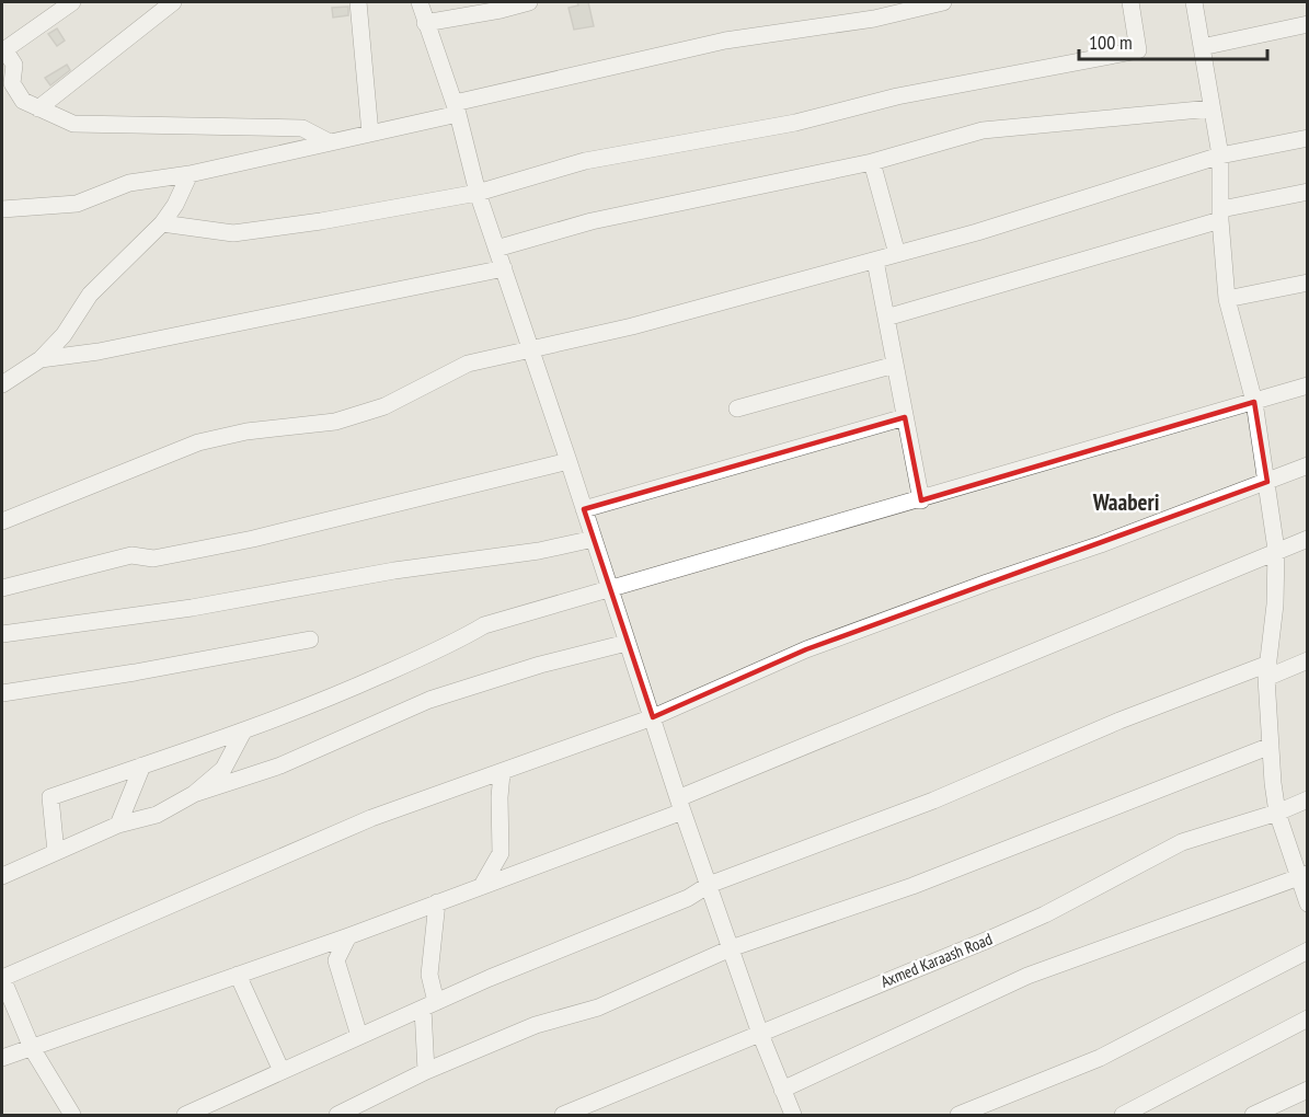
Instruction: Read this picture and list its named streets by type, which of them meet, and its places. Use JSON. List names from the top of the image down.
{
  "streets": {
    "street": ["Axmed Karaash Road"]
  },
  "districts": ["Waaberi"],
  "scale_bar": "100 m"
}
